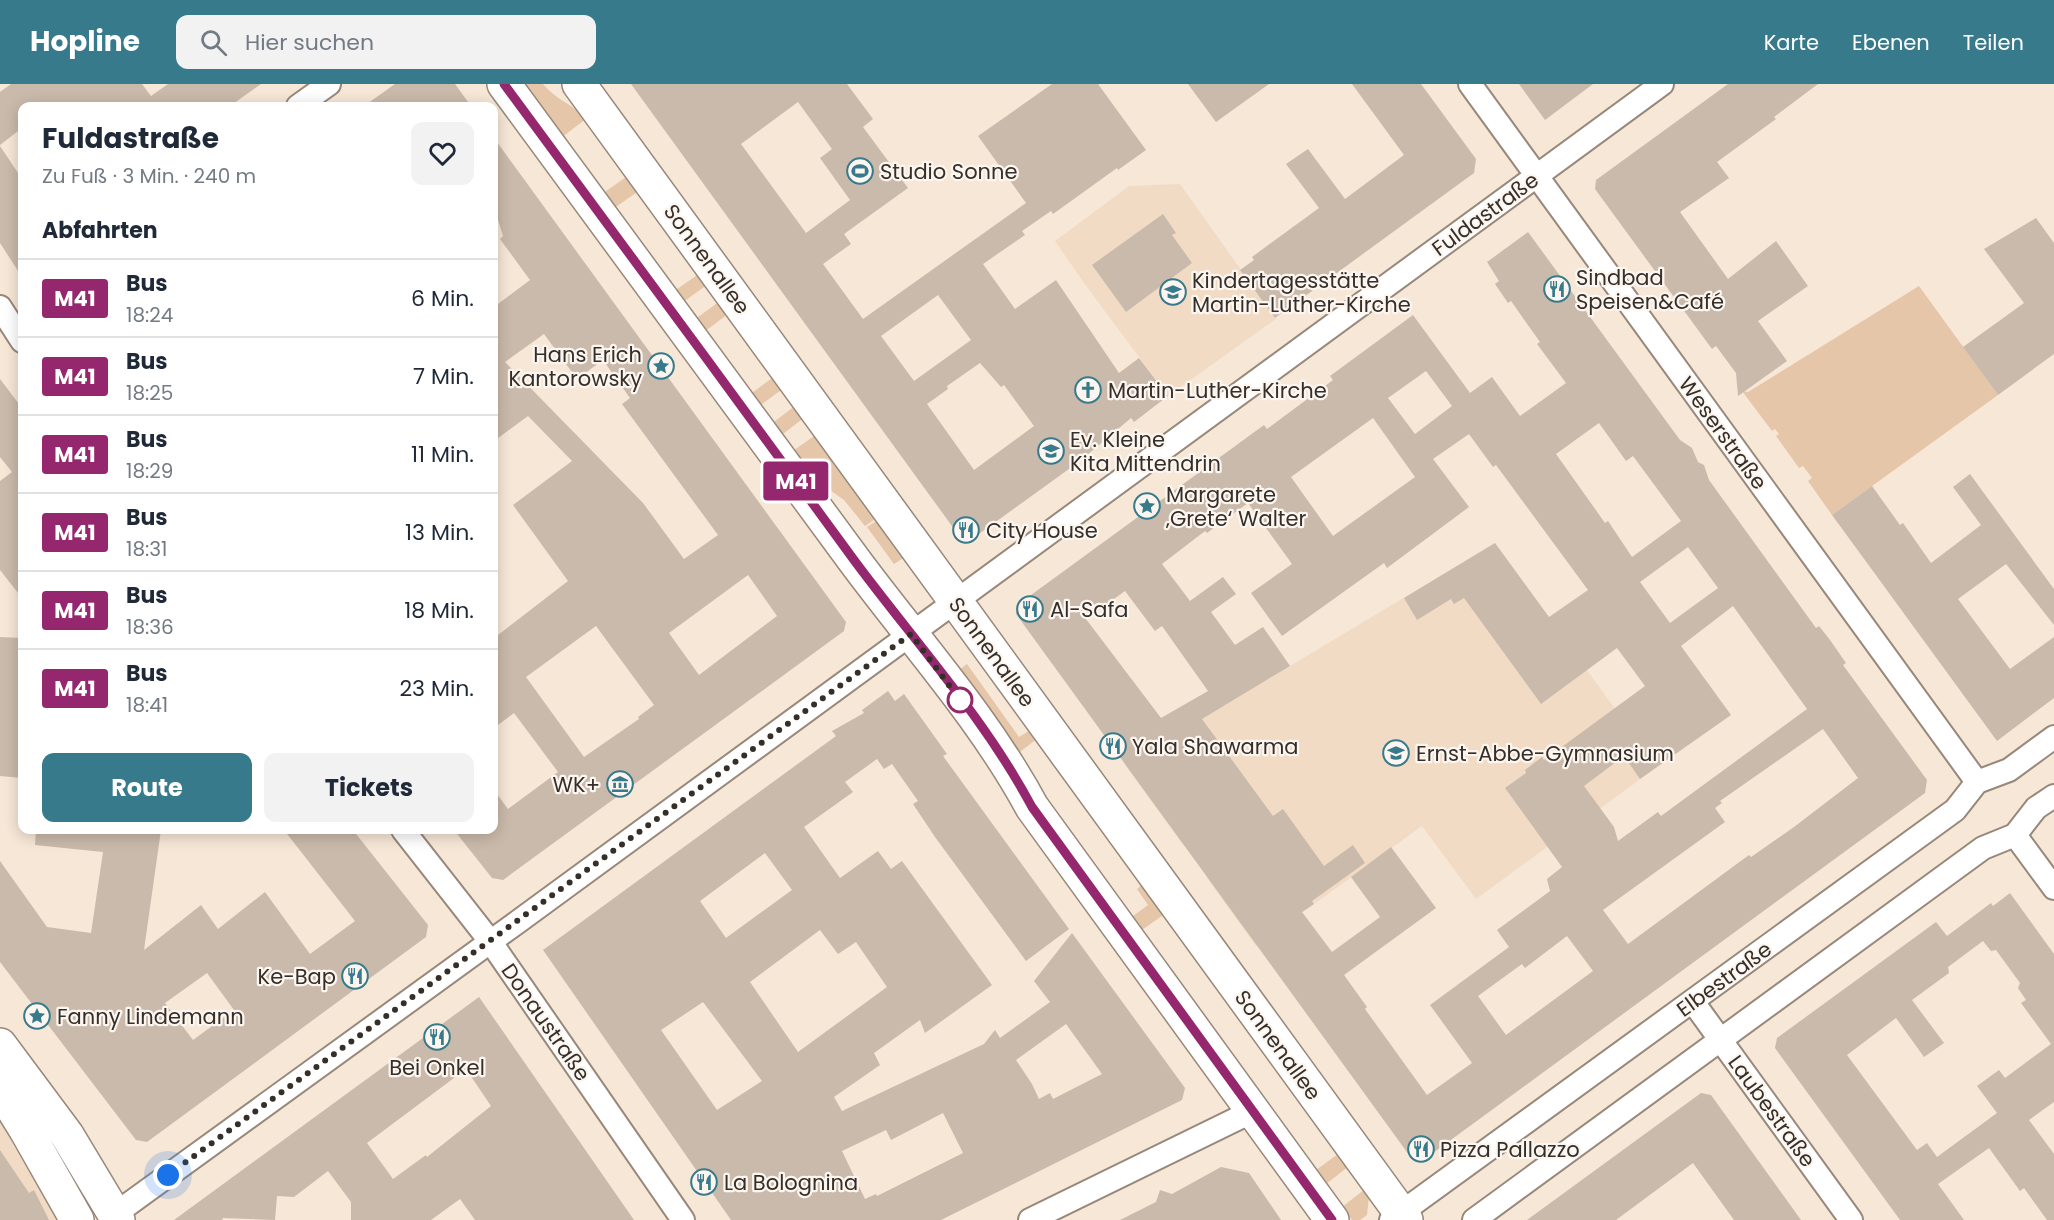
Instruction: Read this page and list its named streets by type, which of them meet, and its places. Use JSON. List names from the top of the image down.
{
  "streets": {
    "main road": ["Sonnenallee"],
    "street": [
      "Fuldastraße",
      "Weserstraße",
      "Elbestraße",
      "Donaustraße",
      "Laubestraße"
    ]
  },
  "crossings": [
    ["Fuldastraße", "Sonnenallee"],
    ["Fuldastraße", "Weserstraße"],
    ["Fuldastraße", "Donaustraße"],
    ["Sonnenallee", "Elbestraße"],
    ["Weserstraße", "Elbestraße"],
    ["Elbestraße", "Laubestraße"]
  ],
  "places": {
    "sports": ["Studio Sonne"],
    "restaurant": [
      "Sindbad Speisen&Café",
      "City House",
      "Al-Safa",
      "Yala Shawarma",
      "Ke-Bap",
      "Bei Onkel",
      "Pizza Pallazzo",
      "La Bolognina"
    ],
    "school or university": ["Kindertagesstätte Martin-Luther-Kirche", "Ev. Kleine Kita Mittendrin", "Ernst-Abbe-Gymnasium"],
    "place": ["Hans Erich Kantorowsky", "Margarete ‚Grete‘ Walter", "Fanny Lindemann"],
    "church": ["Martin-Luther-Kirche"],
    "museum": ["WK+"]
  },
  "lines": ["bus line M41"],
  "page": {
    "header": "Hopline",
    "search": "Hier suchen",
    "nav": ["Karte", "Ebenen", "Teilen"],
    "on_map": "M41",
    "heading": [
      ["Fuldastraße", "Zu Fuß · 3 Min. · 240 m"],
      "Abfahrten"
    ],
    "list": [
      {
        "mark": "M41",
        "name": "Bus",
        "note": "18:24",
        "value": "6 Min."
      },
      {
        "mark": "M41",
        "name": "Bus",
        "note": "18:25",
        "value": "7 Min."
      },
      {
        "mark": "M41",
        "name": "Bus",
        "note": "18:29",
        "value": "11 Min."
      },
      {
        "mark": "M41",
        "name": "Bus",
        "note": "18:31",
        "value": "13 Min."
      },
      {
        "mark": "M41",
        "name": "Bus",
        "note": "18:36",
        "value": "18 Min."
      },
      {
        "mark": "M41",
        "name": "Bus",
        "note": "18:41",
        "value": "23 Min."
      }
    ],
    "buttons": ["Route", "Tickets"]
  }
}
